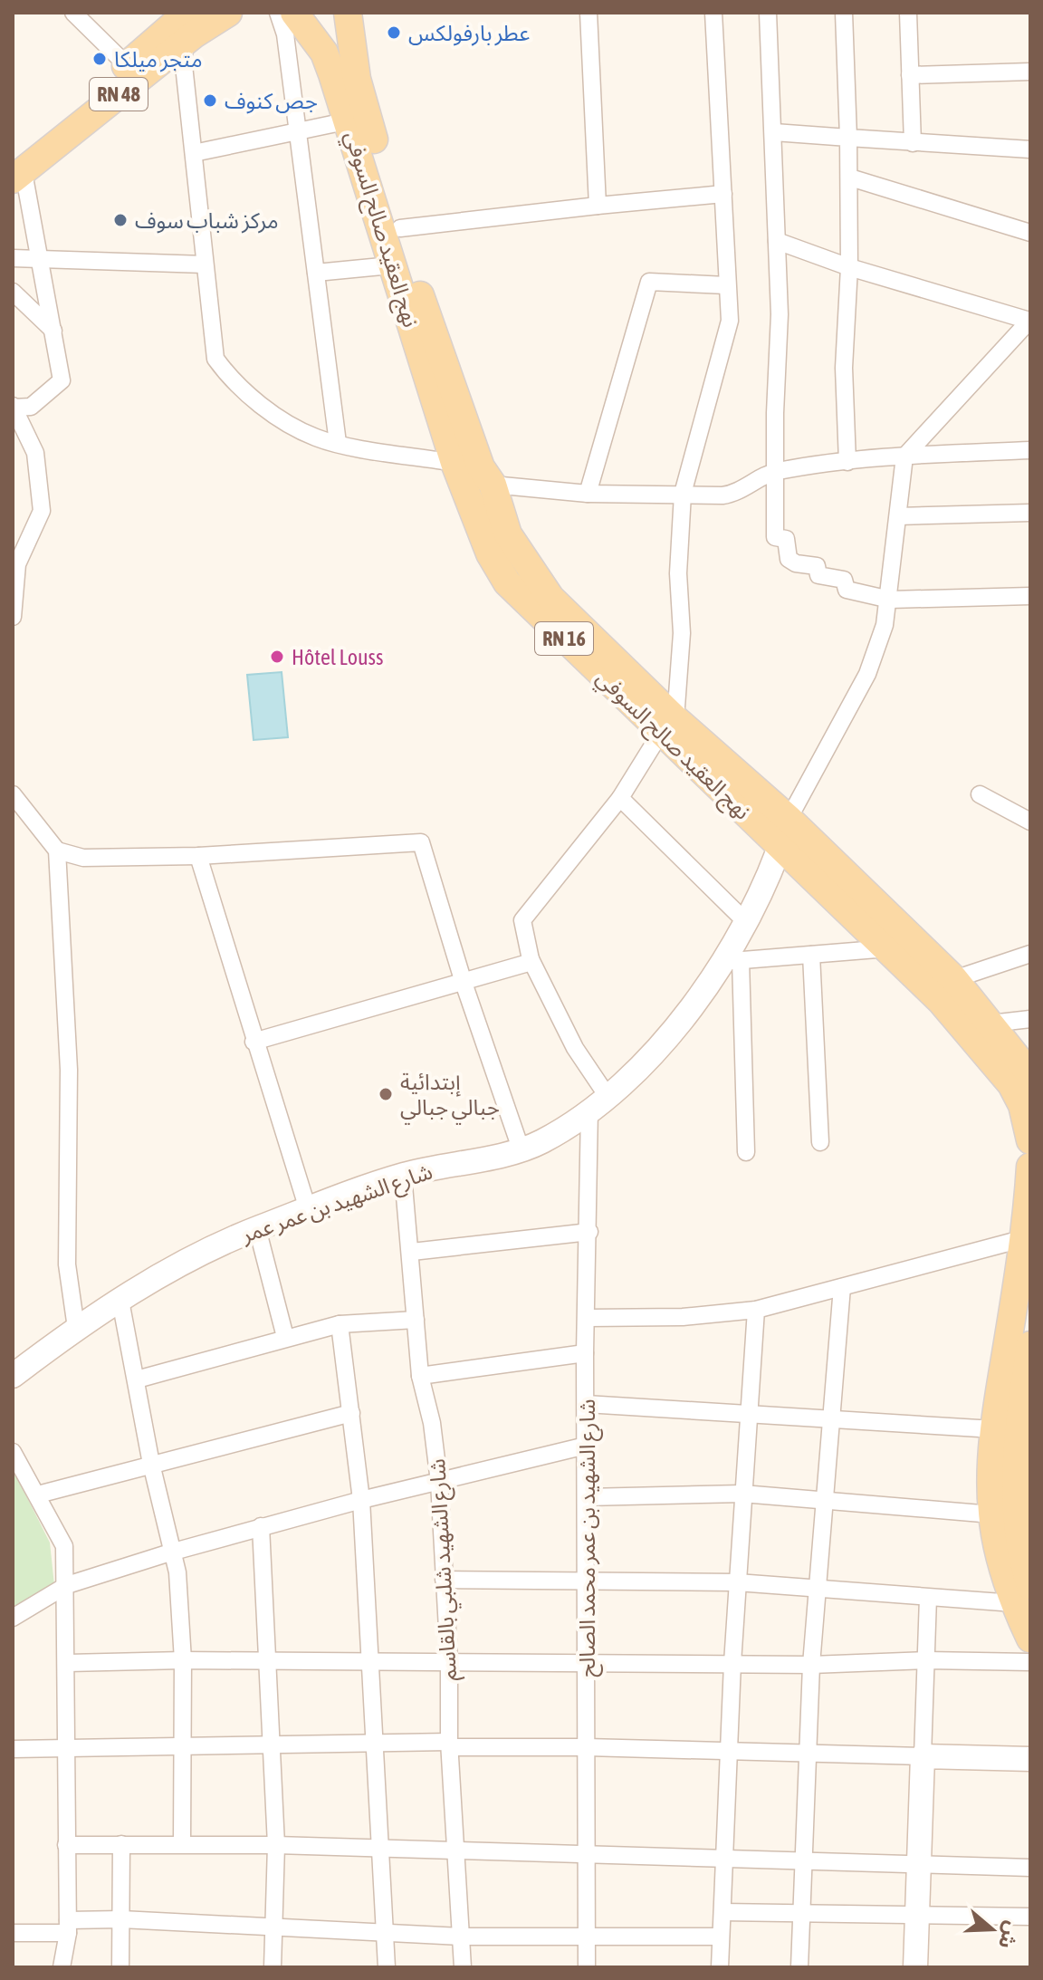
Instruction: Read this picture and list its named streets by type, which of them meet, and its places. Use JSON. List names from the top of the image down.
{
  "streets": {
    "main road": ["RN 48", "نهج العقيد صالح السوفي", "RN 16"],
    "street": ["شارع الشهيد بن عمر عمر", "شارع الشهيد بن عمر محمد الصالح", "شارع الشهيد شلبي بالقاسم"]
  },
  "crossings": [
    ["نهج العقيد صالح السوفي", "شارع الشهيد بن عمر عمر"],
    ["شارع الشهيد بن عمر عمر", "شارع الشهيد بن عمر محمد الصالح"],
    ["شارع الشهيد بن عمر عمر", "شارع الشهيد شلبي بالقاسم"]
  ],
  "places": [
    "عطر بارفولكس",
    "متجر ميلكا",
    "جص كنوف",
    "مركز شباب سوف",
    "Hôtel Louss",
    "إبتدائية جبالي جبالي"
  ],
  "north": "right"
}
